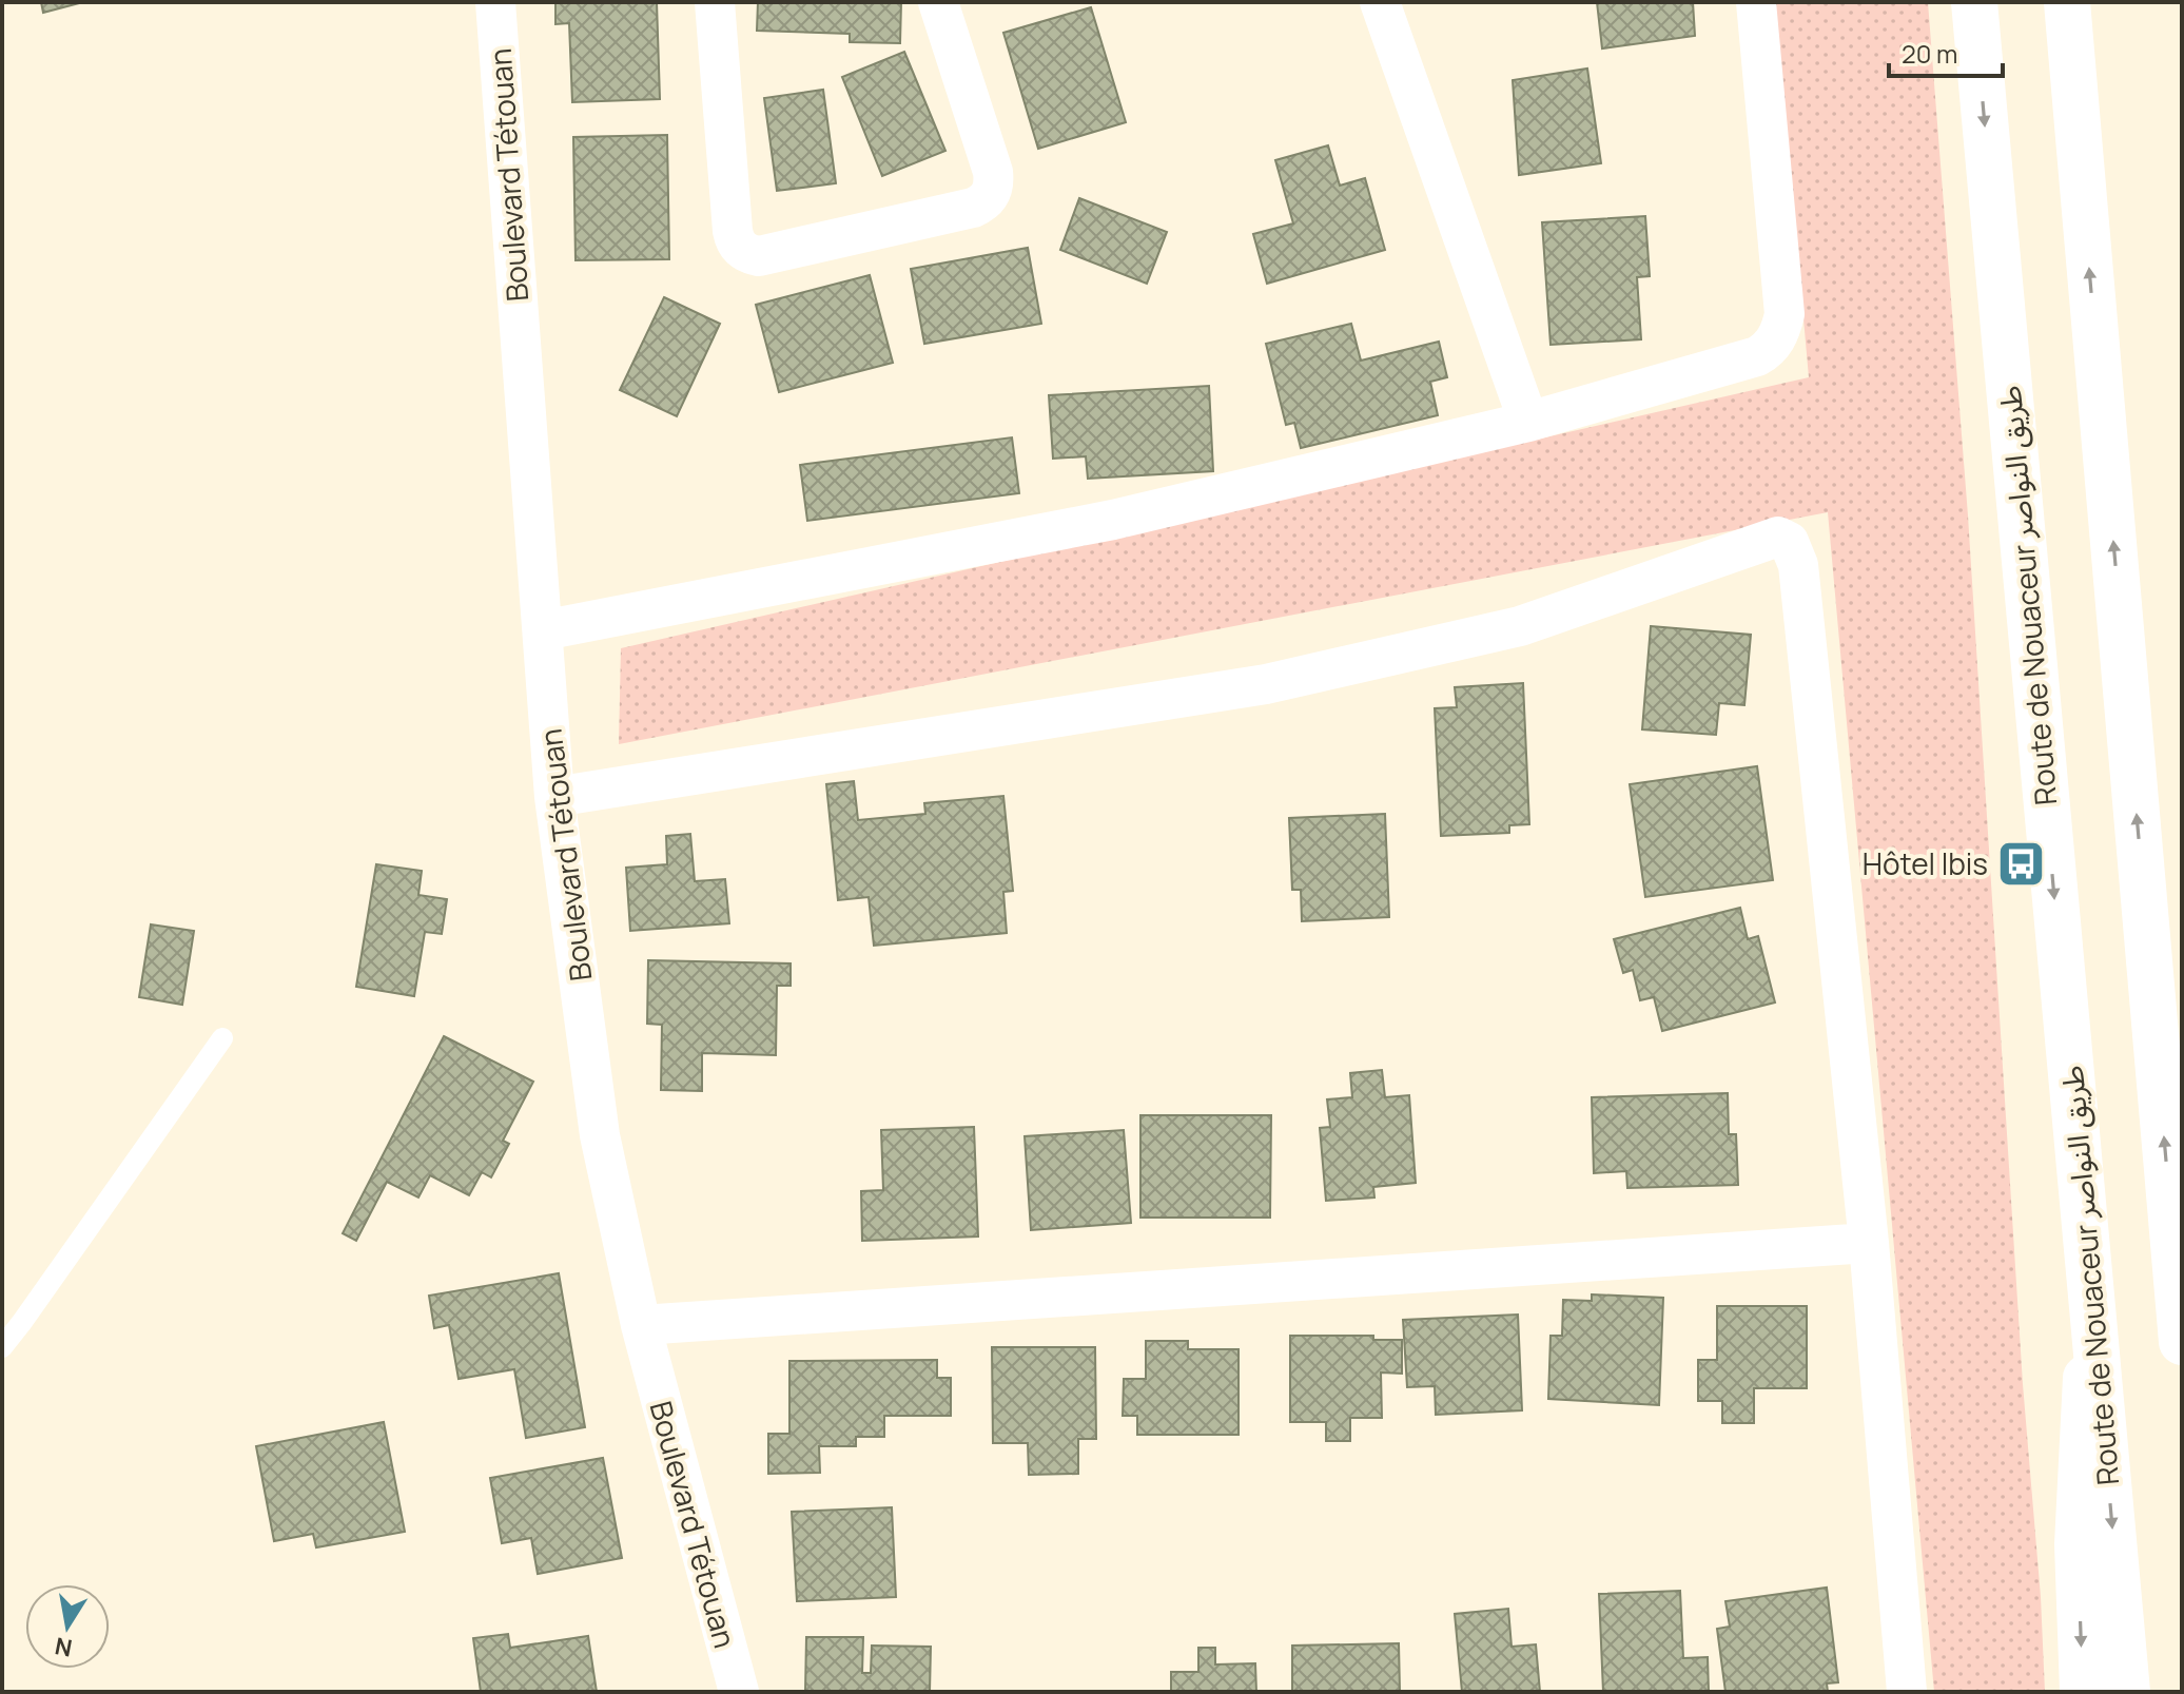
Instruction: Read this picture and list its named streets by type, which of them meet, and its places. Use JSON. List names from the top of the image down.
{
  "streets": {
    "main road": ["Route de Nouaceur طريق النواصر"],
    "street": ["Boulevard Tétouan"]
  },
  "places": {
    "bus stop": ["Hôtel Ibis"]
  },
  "scale_bar": "20 m",
  "north": "bottom"
}
